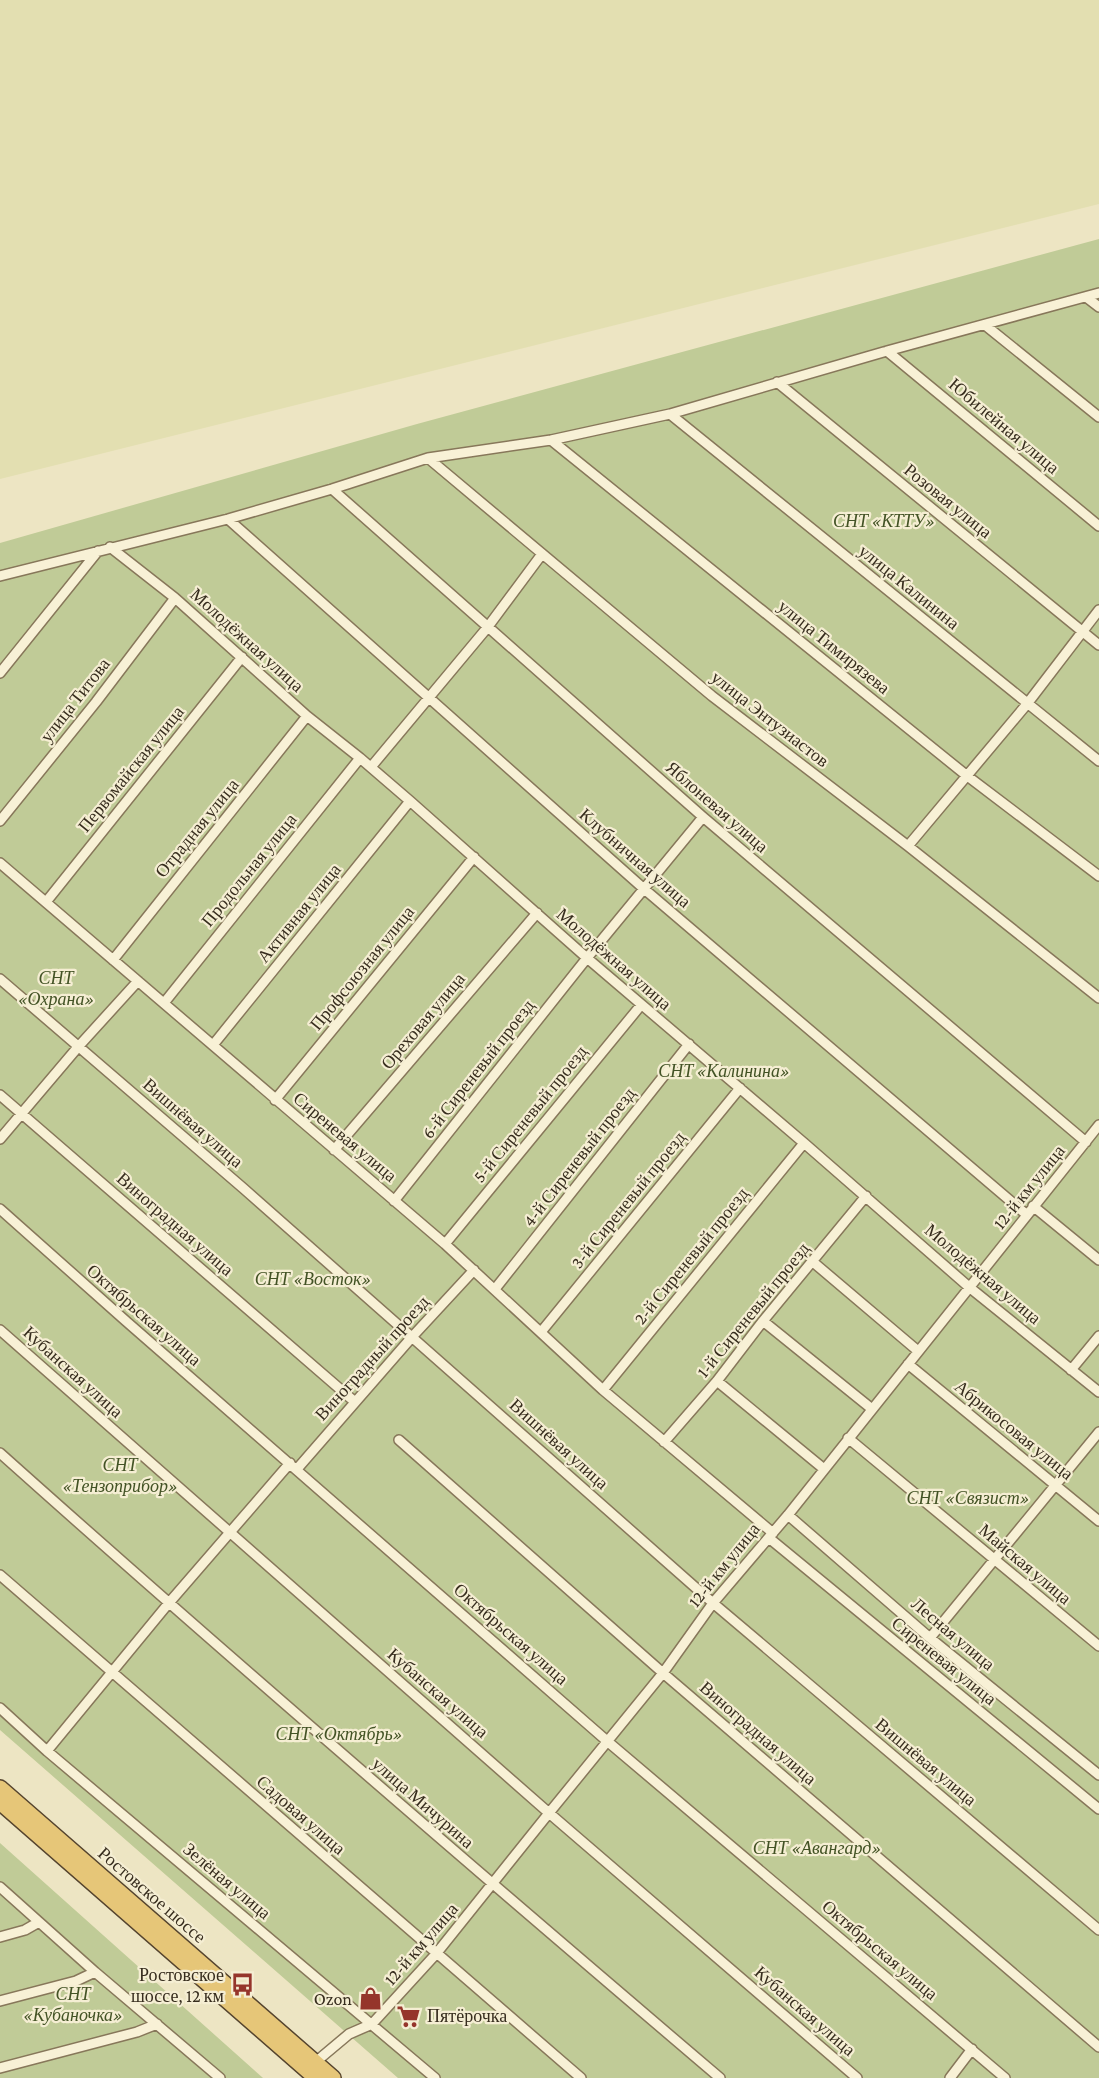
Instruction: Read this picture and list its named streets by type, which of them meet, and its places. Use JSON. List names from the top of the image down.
{
  "streets": {
    "highway": ["Ростовское шоссе"],
    "street": [
      "Юбилейная улица",
      "Розовая улица",
      "улица Калинина",
      "Молодёжная улица",
      "улица Тимирязева",
      "улица Титова",
      "улица Энтузиастов",
      "Первомайская улица",
      "Яблоневая улица",
      "Отрадная улица",
      "Клубничная улица",
      "Продольная улица",
      "Активная улица",
      "Профсоюзная улица",
      "Ореховая улица",
      "6-й Сиреневый проезд",
      "5-й Сиреневый проезд",
      "Вишнёвая улица",
      "Сиреневая улица",
      "4-й Сиреневый проезд",
      "12-й км улица",
      "3-й Сиреневый проезд",
      "Виноградная улица",
      "2-й Сиреневый проезд",
      "1-й Сиреневый проезд",
      "Октябрьская улица",
      "Виноградный проезд",
      "Кубанская улица",
      "Абрикосовая улица",
      "Майская улица",
      "Лесная улица",
      "улица Мичурина",
      "Садовая улица",
      "Зелёная улица"
    ]
  },
  "crossings": [
    ["Молодёжная улица", "улица Титова"],
    ["Молодёжная улица", "Первомайская улица"],
    ["Молодёжная улица", "Отрадная улица"],
    ["Молодёжная улица", "Продольная улица"],
    ["Молодёжная улица", "Активная улица"],
    ["Молодёжная улица", "Профсоюзная улица"],
    ["Молодёжная улица", "Ореховая улица"],
    ["Молодёжная улица", "6-й Сиреневый проезд"],
    ["Молодёжная улица", "5-й Сиреневый проезд"],
    ["Молодёжная улица", "4-й Сиреневый проезд"],
    ["Молодёжная улица", "12-й км улица"],
    ["Молодёжная улица", "3-й Сиреневый проезд"],
    ["Молодёжная улица", "2-й Сиреневый проезд"],
    ["Молодёжная улица", "1-й Сиреневый проезд"],
    ["Первомайская улица", "Сиреневая улица"],
    ["Яблоневая улица", "6-й Сиреневый проезд"],
    ["Яблоневая улица", "12-й км улица"],
    ["Отрадная улица", "Сиреневая улица"],
    ["Клубничная улица", "6-й Сиреневый проезд"],
    ["Клубничная улица", "12-й км улица"],
    ["Продольная улица", "Сиреневая улица"],
    ["Активная улица", "Сиреневая улица"],
    ["Профсоюзная улица", "Сиреневая улица"],
    ["Ореховая улица", "Сиреневая улица"],
    ["6-й Сиреневый проезд", "Сиреневая улица"],
    ["5-й Сиреневый проезд", "Сиреневая улица"],
    ["Вишнёвая улица", "12-й км улица"],
    ["Вишнёвая улица", "Виноградный проезд"],
    ["Сиреневая улица", "4-й Сиреневый проезд"],
    ["Сиреневая улица", "12-й км улица"],
    ["Сиреневая улица", "3-й Сиреневый проезд"],
    ["Сиреневая улица", "2-й Сиреневый проезд"],
    ["Сиреневая улица", "1-й Сиреневый проезд"],
    ["Сиреневая улица", "Виноградный проезд"],
    ["12-й км улица", "Виноградная улица"],
    ["12-й км улица", "Октябрьская улица"],
    ["12-й км улица", "Кубанская улица"],
    ["12-й км улица", "Абрикосовая улица"],
    ["12-й км улица", "Майская улица"],
    ["12-й км улица", "Лесная улица"],
    ["12-й км улица", "улица Мичурина"],
    ["12-й км улица", "Садовая улица"],
    ["12-й км улица", "Зелёная улица"],
    ["Виноградная улица", "Виноградный проезд"],
    ["Октябрьская улица", "Виноградный проезд"],
    ["Виноградный проезд", "Кубанская улица"],
    ["Виноградный проезд", "улица Мичурина"],
    ["Виноградный проезд", "Садовая улица"],
    ["Виноградный проезд", "Зелёная улица"]
  ],
  "parks": [
    "СНТ «КТТУ»",
    "СНТ «Охрана»",
    "СНТ «Калинина»",
    "СНТ «Восток»",
    "СНТ «Тензоприбор»",
    "СНТ «Связист»",
    "СНТ «Октябрь»",
    "СНТ «Авангард»",
    "СНТ «Кубаночка»"
  ],
  "places": {
    "bus stop": ["Ростовское шоссе, 12 км"],
    "shop": ["Ozon"],
    "supermarket": ["Пятёрочка"]
  }
}
